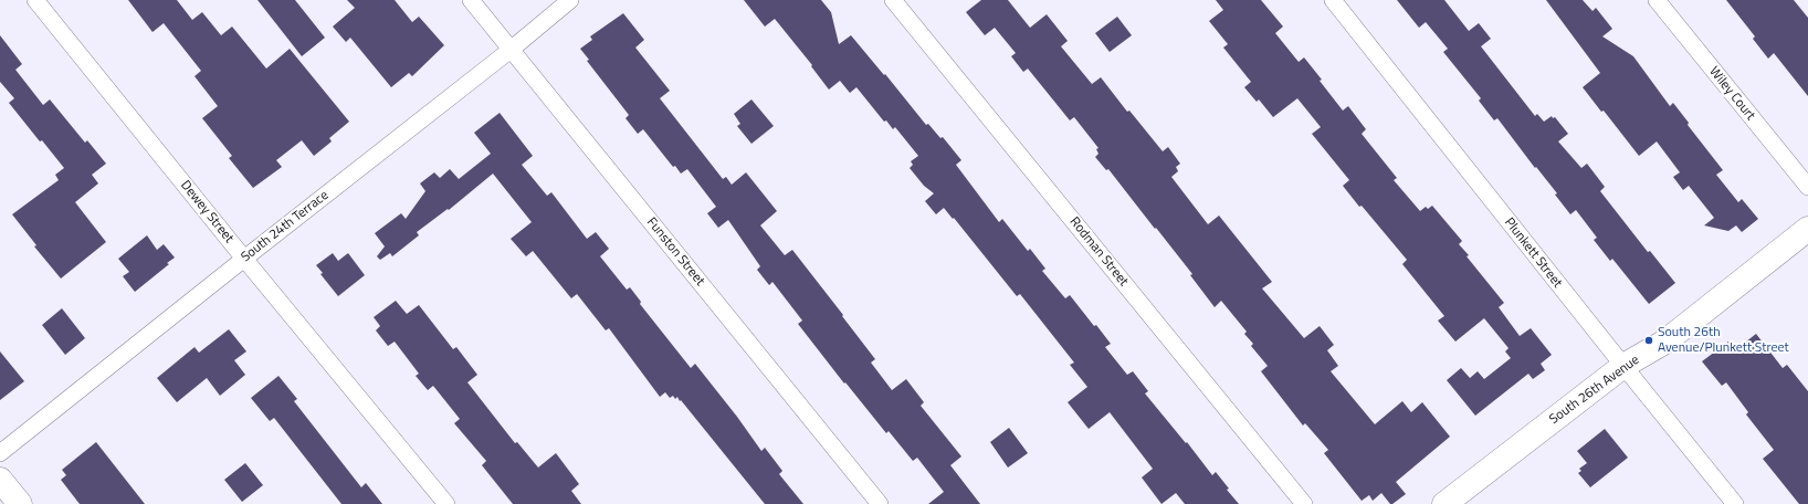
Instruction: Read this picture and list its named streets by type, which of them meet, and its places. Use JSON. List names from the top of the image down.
{
  "streets": {
    "street": [
      "Wiley Court",
      "Dewey Street",
      "South 24th Terrace",
      "Funston Street",
      "Rodman Street",
      "Plunkett Street",
      "South 26th Avenue"
    ]
  },
  "crossings": [
    ["Dewey Street", "South 24th Terrace"],
    ["South 24th Terrace", "Funston Street"],
    ["Plunkett Street", "South 26th Avenue"]
  ],
  "places": ["South 26th Avenue/Plunkett Street"]
}
